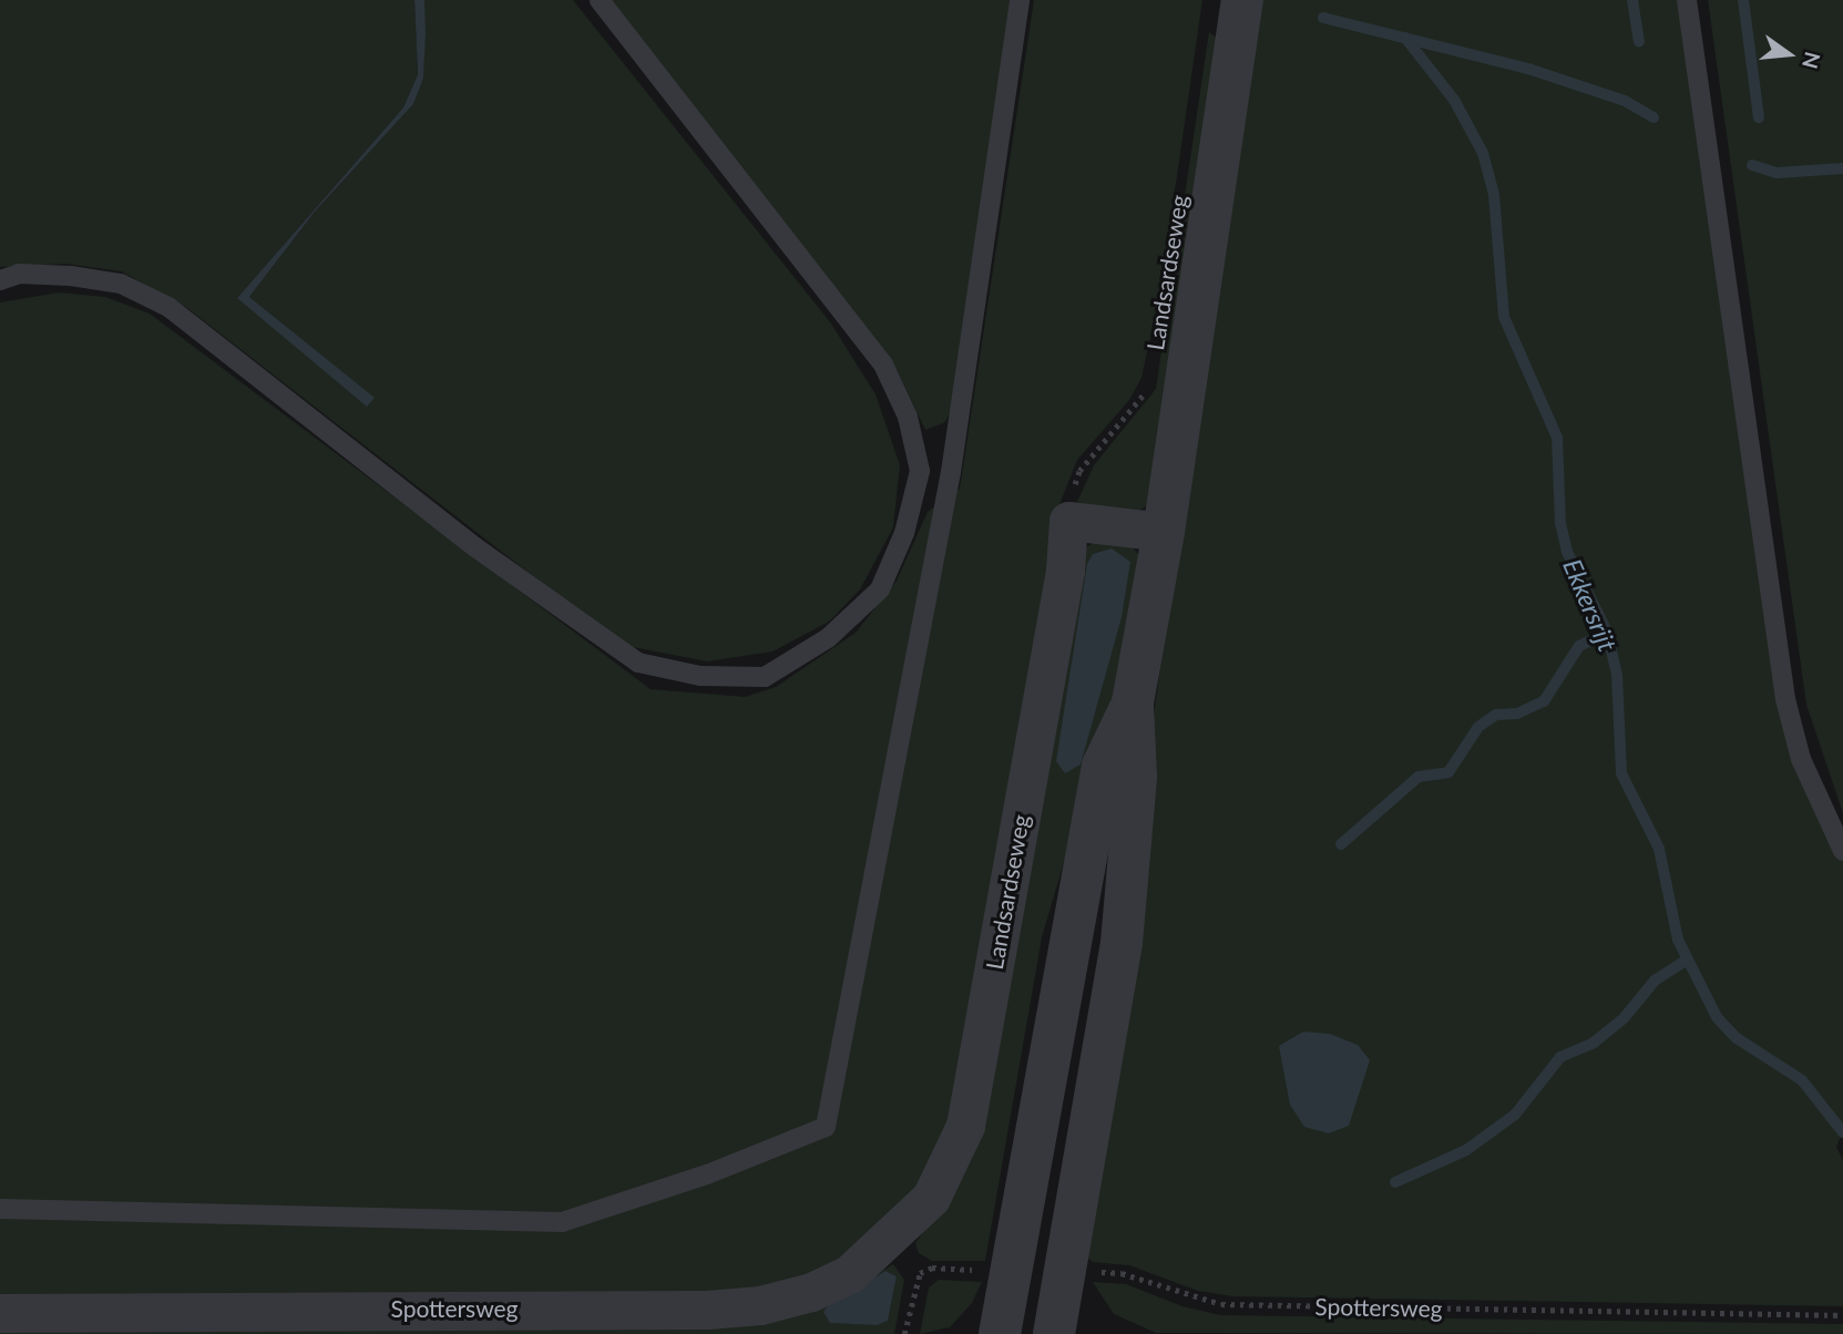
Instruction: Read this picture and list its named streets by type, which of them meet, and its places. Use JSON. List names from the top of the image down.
{
  "streets": {
    "street": ["Landsardseweg", "Spottersweg"]
  },
  "crossings": [
    ["Landsardseweg", "Spottersweg"]
  ],
  "water": ["Ekkersrijt"],
  "north": "right"
}
